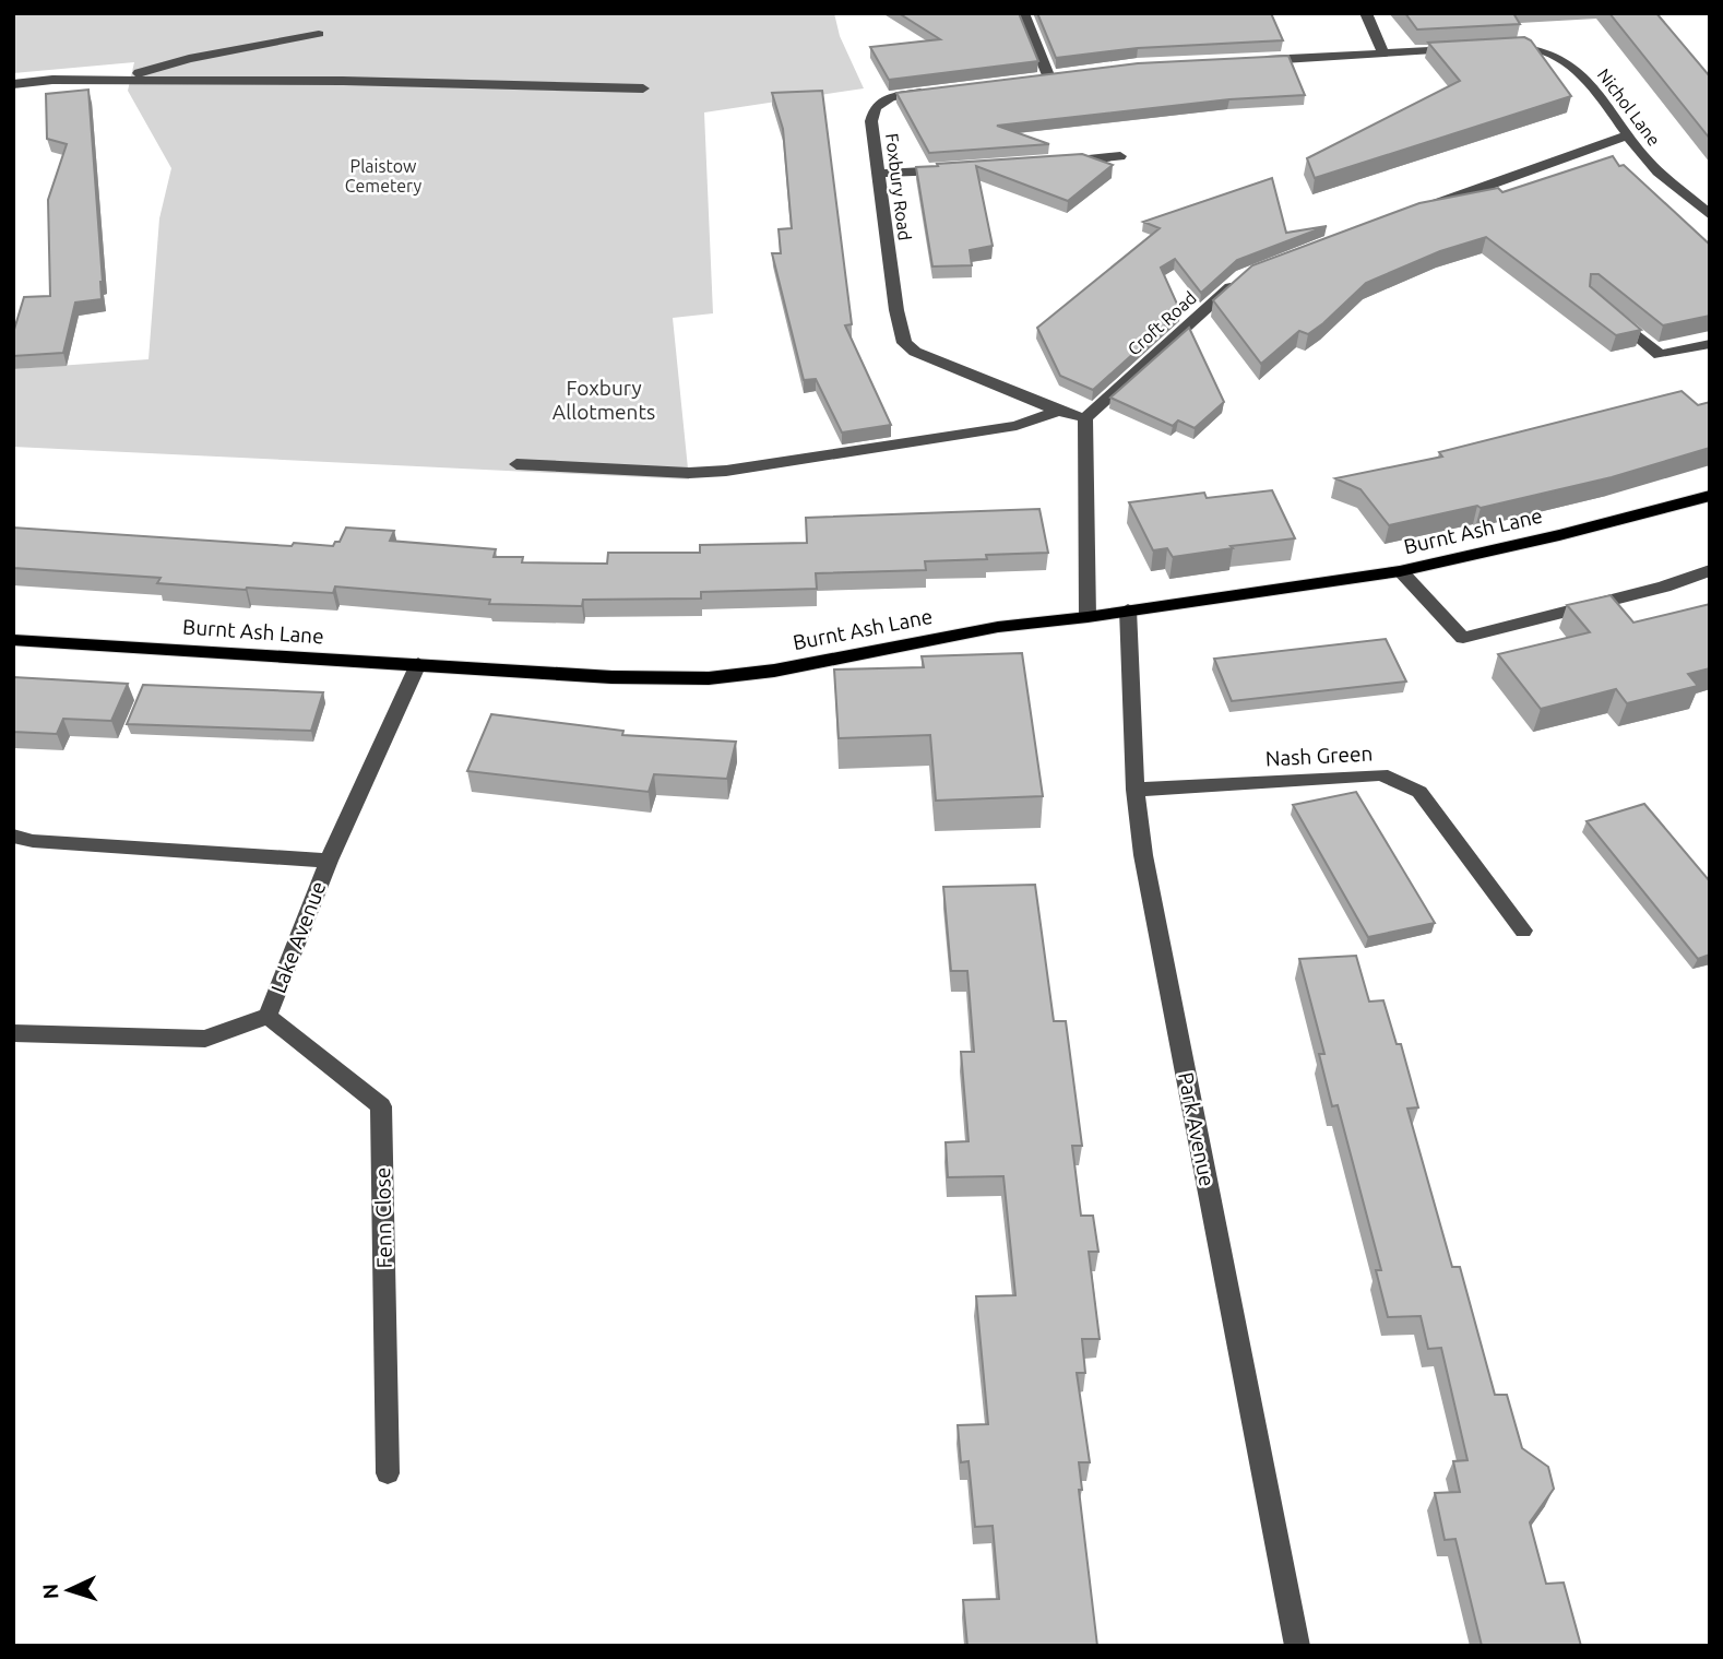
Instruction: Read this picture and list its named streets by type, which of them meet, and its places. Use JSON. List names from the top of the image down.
{
  "streets": {
    "main road": ["Burnt Ash Lane"],
    "street": [
      "Nichol Lane",
      "Foxbury Road",
      "Croft Road",
      "Nash Green",
      "Lake Avenue",
      "Park Avenue",
      "Fenn Close"
    ]
  },
  "crossings": [
    ["Foxbury Road", "Croft Road"],
    ["Burnt Ash Lane", "Lake Avenue"],
    ["Burnt Ash Lane", "Park Avenue"],
    ["Nash Green", "Park Avenue"],
    ["Lake Avenue", "Fenn Close"]
  ],
  "parks": ["Plaistow Cemetery", "Foxbury Allotments"],
  "north": "left"
}
